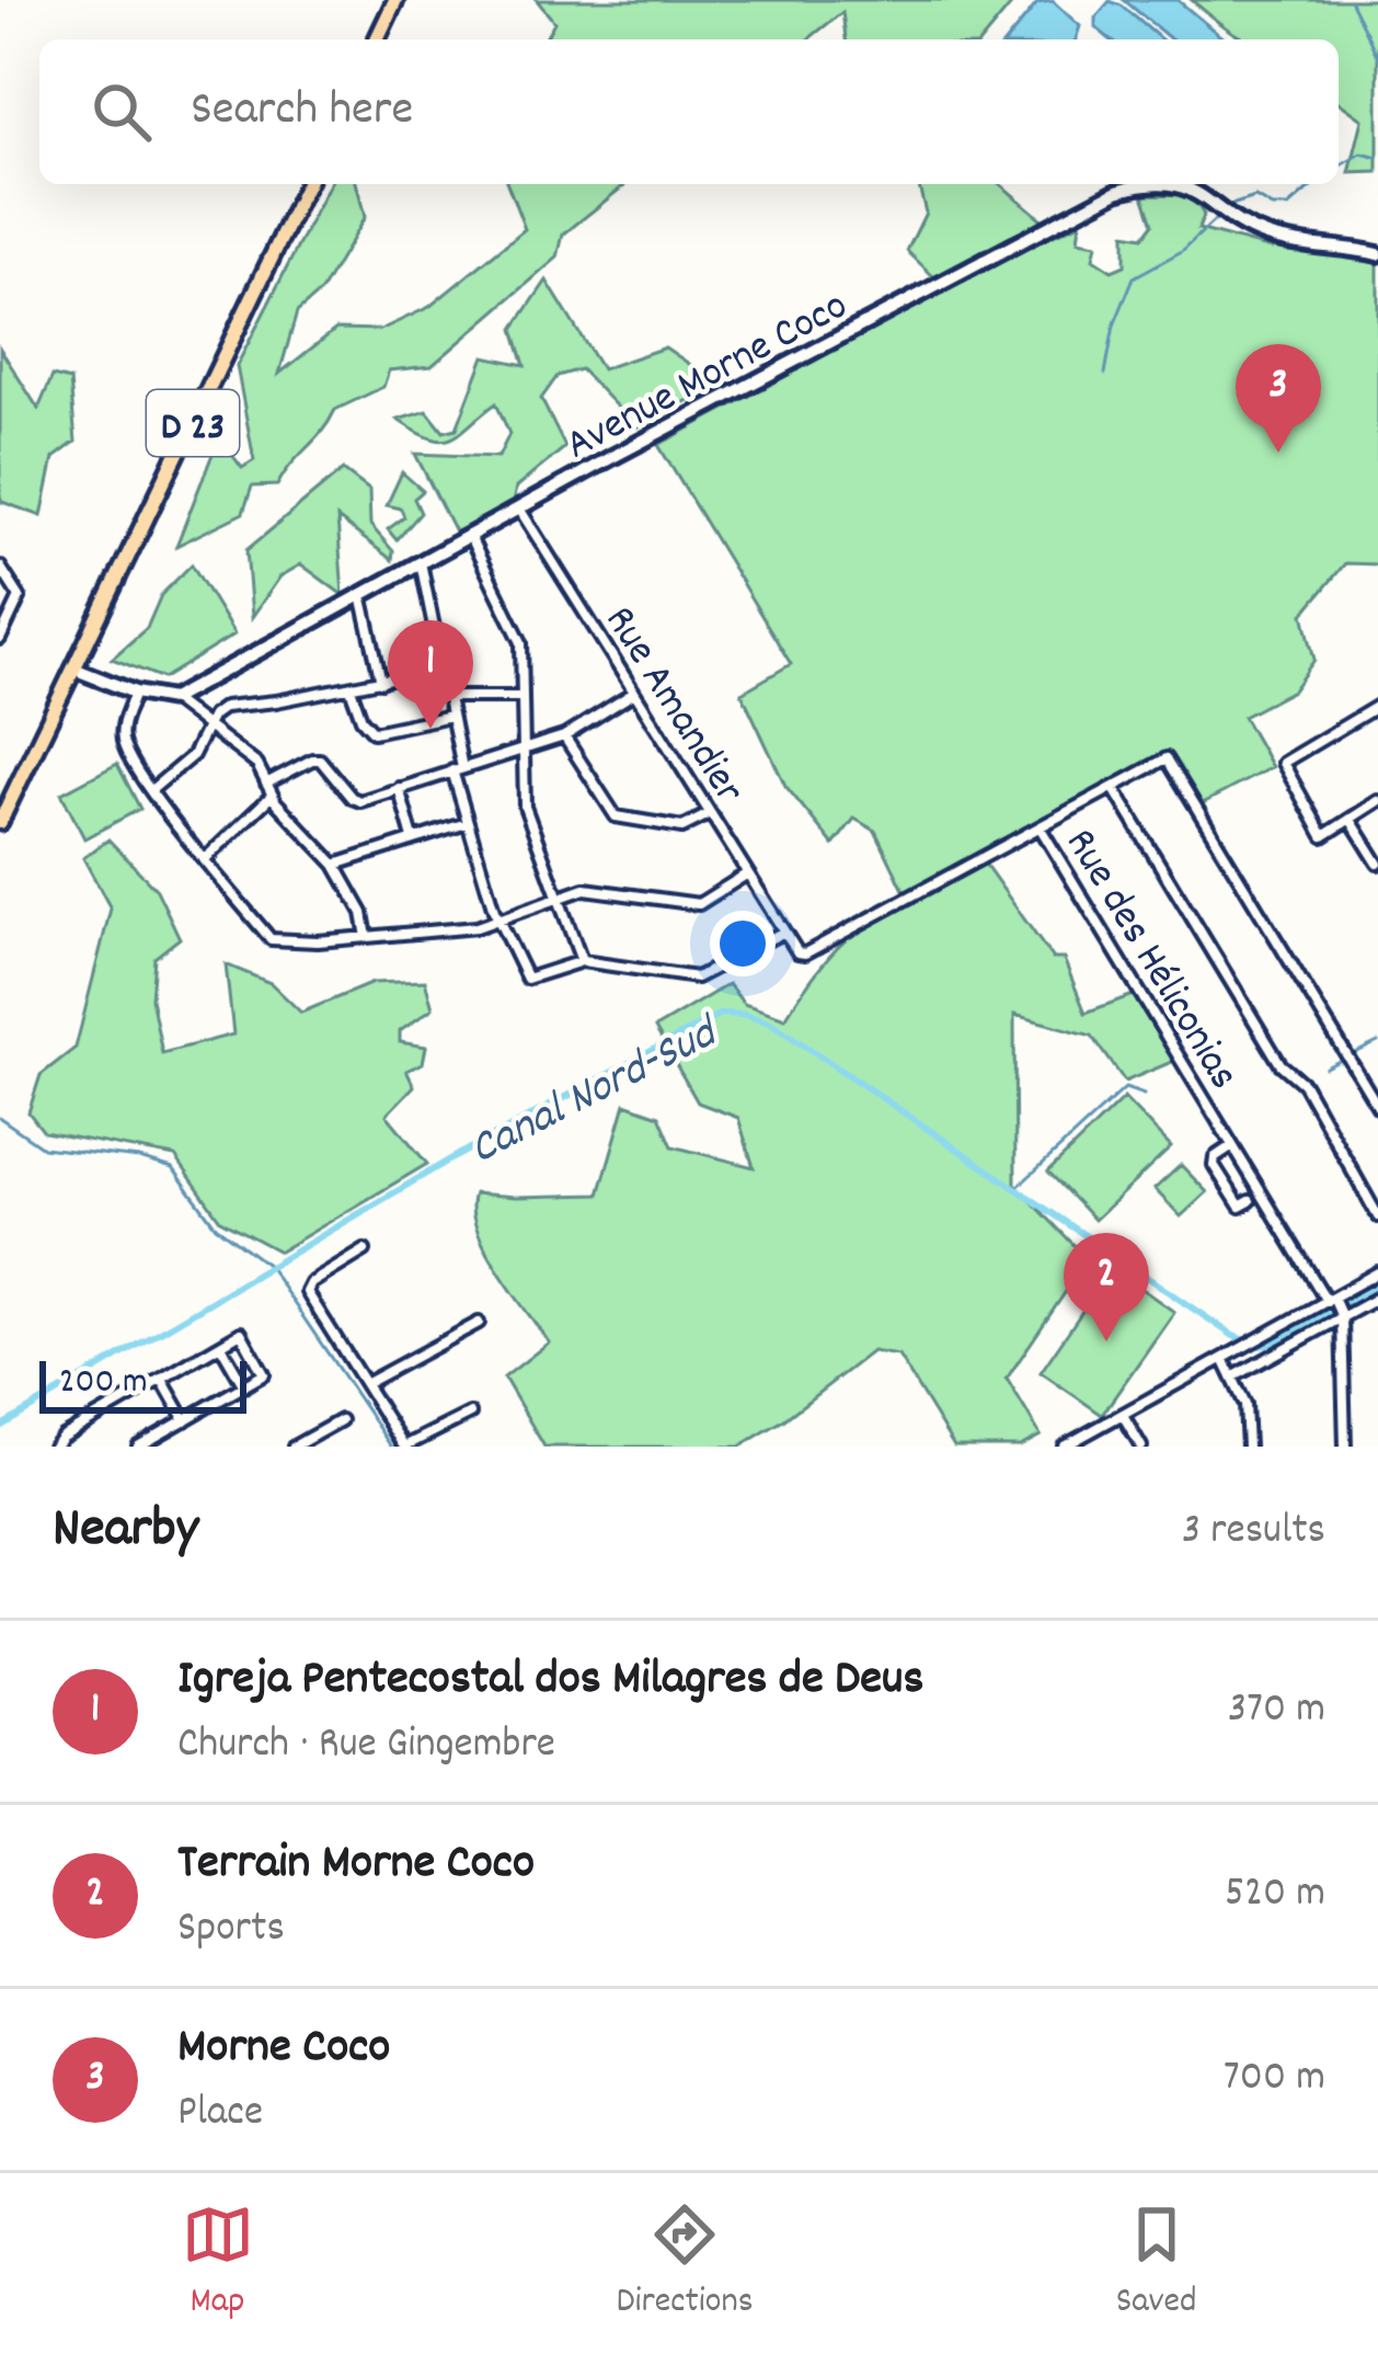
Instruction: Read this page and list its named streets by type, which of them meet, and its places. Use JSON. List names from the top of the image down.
{
  "streets": {
    "main road": ["D 23"],
    "street": ["Avenue Morne Coco", "Rue Amandier", "Rue des Héliconias"]
  },
  "crossings": [
    ["Avenue Morne Coco", "Rue Amandier"]
  ],
  "water": ["Canal Nord-Sud"],
  "scale_bar": "200 m",
  "page": {
    "search": "Search here",
    "pins": ["3", "1", "2"],
    "scale": "200 m",
    "heading": ["Nearby", "3 results"],
    "list": [
      {
        "mark": "1",
        "name": "Igreja Pentecostal dos Milagres de Deus",
        "note": "Church · Rue Gingembre",
        "value": "370 m"
      },
      {
        "mark": "2",
        "name": "Terrain Morne Coco",
        "note": "Sports",
        "value": "520 m"
      },
      {
        "mark": "3",
        "name": "Morne Coco",
        "note": "Place",
        "value": "700 m"
      }
    ],
    "nav": ["Map", "Directions", "Saved"]
  }
}
